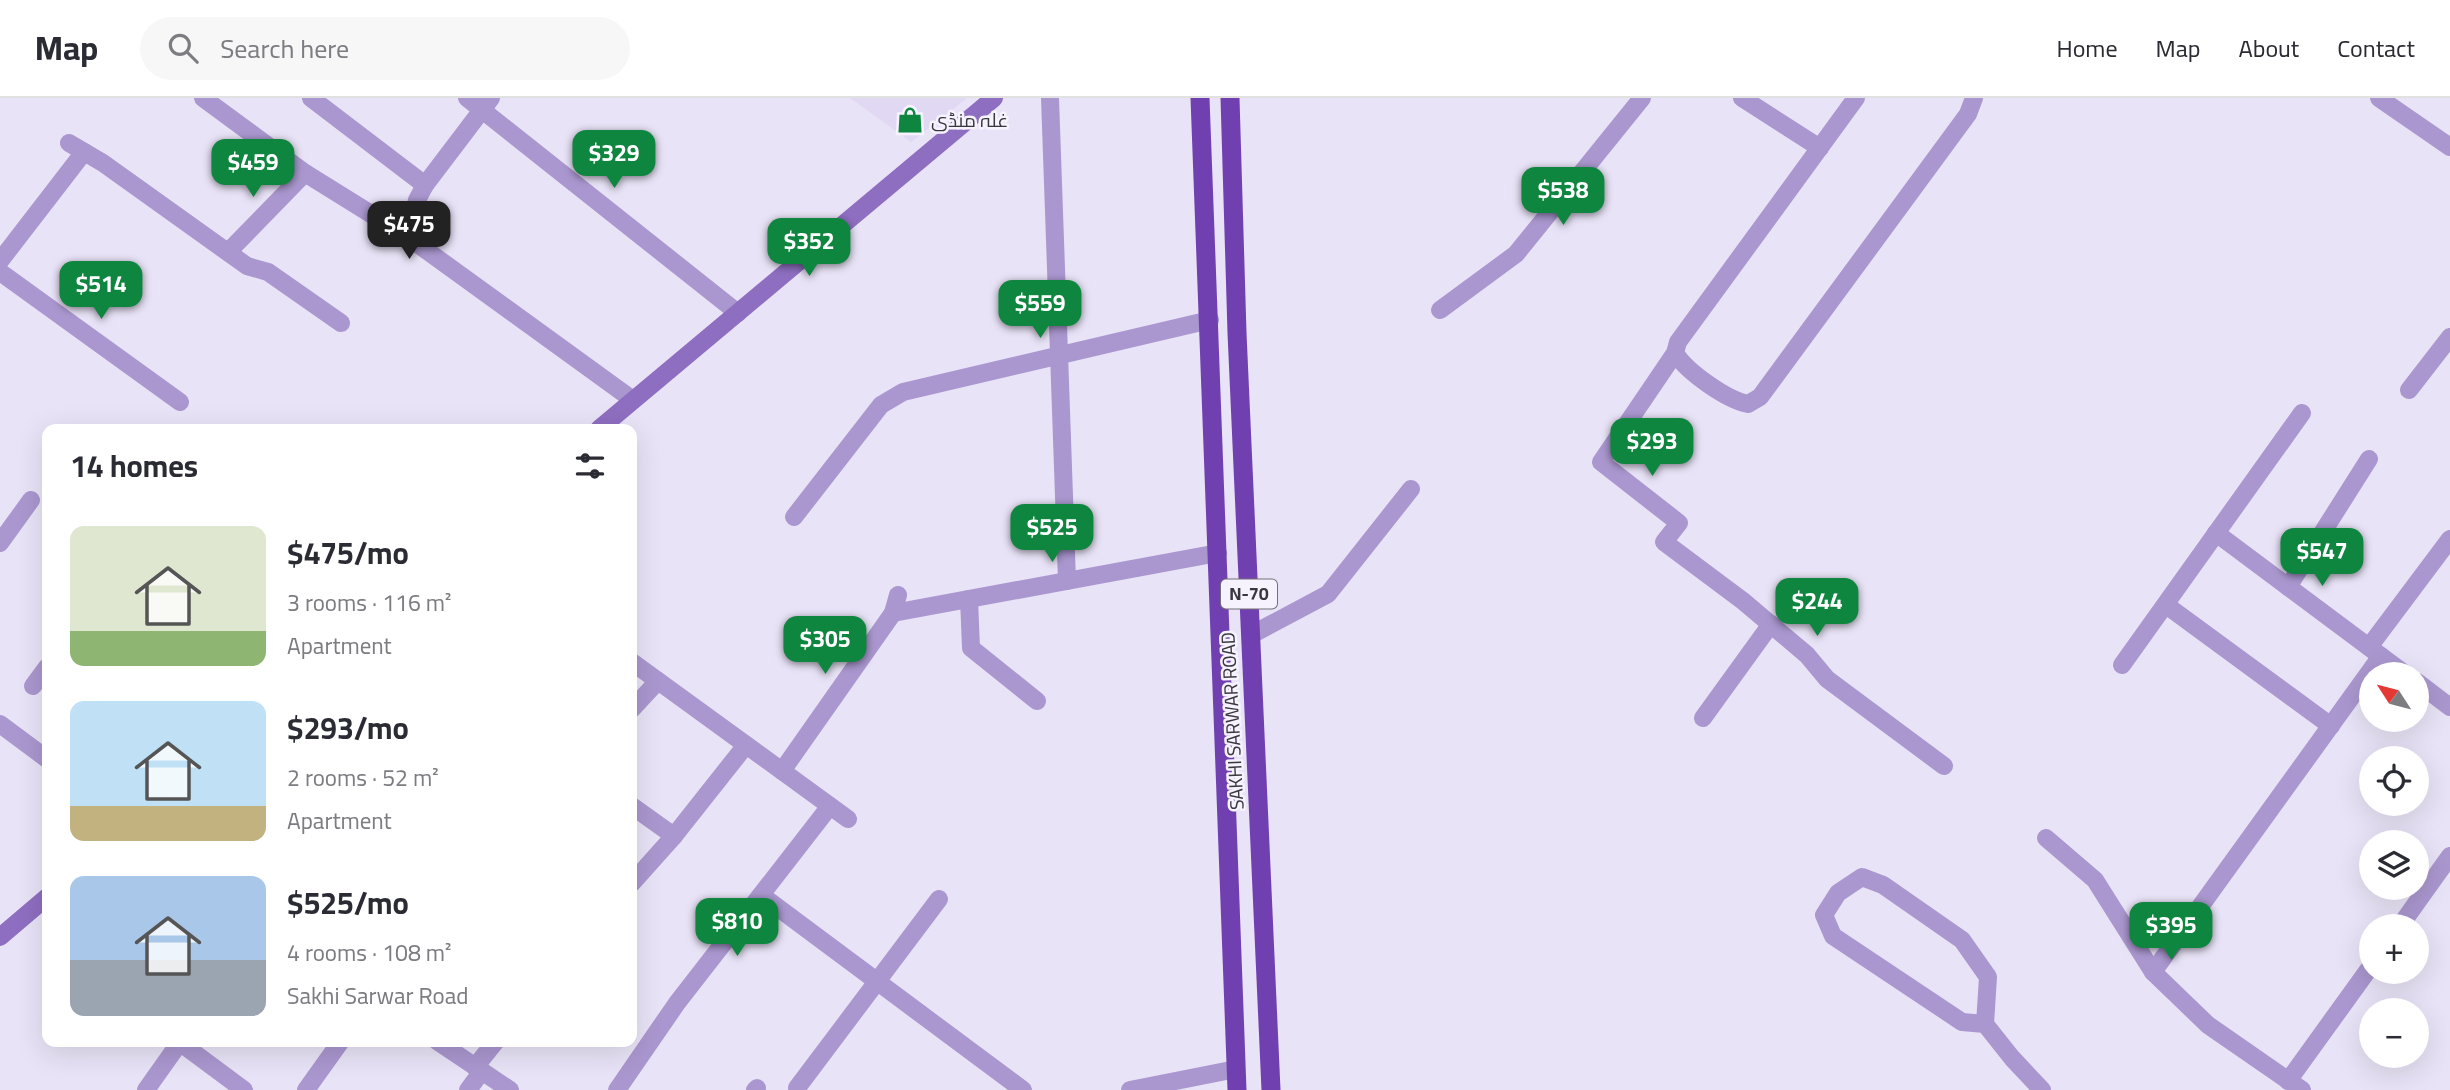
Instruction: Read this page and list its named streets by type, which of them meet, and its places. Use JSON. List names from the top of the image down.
{
  "streets": {
    "highway": ["N-70", "SAKHI SARWAR ROAD"]
  },
  "places": {
    "shop": ["غلہ منڈی"]
  },
  "north": "top left",
  "page": {
    "header": "Map",
    "search": "Search here",
    "nav": [
      "Home",
      "Map",
      "About",
      "Contact"
    ],
    "price": [
      "$329",
      "$459",
      "$538",
      "$475",
      "$352",
      "$514",
      "$559",
      "$293",
      "$525",
      "$547",
      "$244",
      "$305",
      "$810",
      "$395"
    ],
    "heading": "14 homes",
    "list": [
      {
        "name": "$475/mo",
        "note": "3 rooms · 116 m² · Apartment"
      },
      {
        "name": "$293/mo",
        "note": "2 rooms · 52 m² · Apartment"
      },
      {
        "name": "$525/mo",
        "note": "4 rooms · 108 m² · Sakhi Sarwar Road"
      }
    ],
    "map_buttons": ["+", "−"]
  }
}
